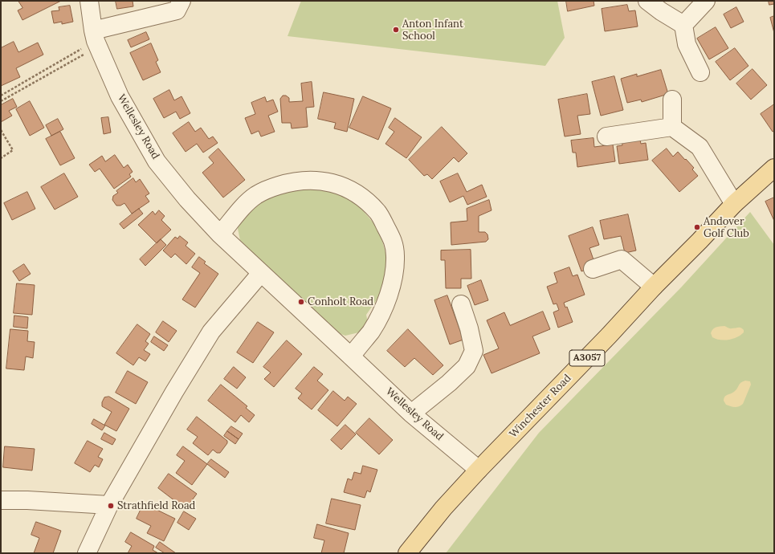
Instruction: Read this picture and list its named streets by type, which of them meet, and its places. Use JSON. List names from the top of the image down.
{
  "streets": {
    "main road": ["A3057", "Winchester Road"],
    "street": ["Wellesley Road"]
  },
  "crossings": [
    ["Wellesley Road", "Winchester Road"]
  ],
  "places": [
    "Anton Infant School",
    "Andover Golf Club",
    "Conholt Road",
    "Strathfield Road"
  ]
}
